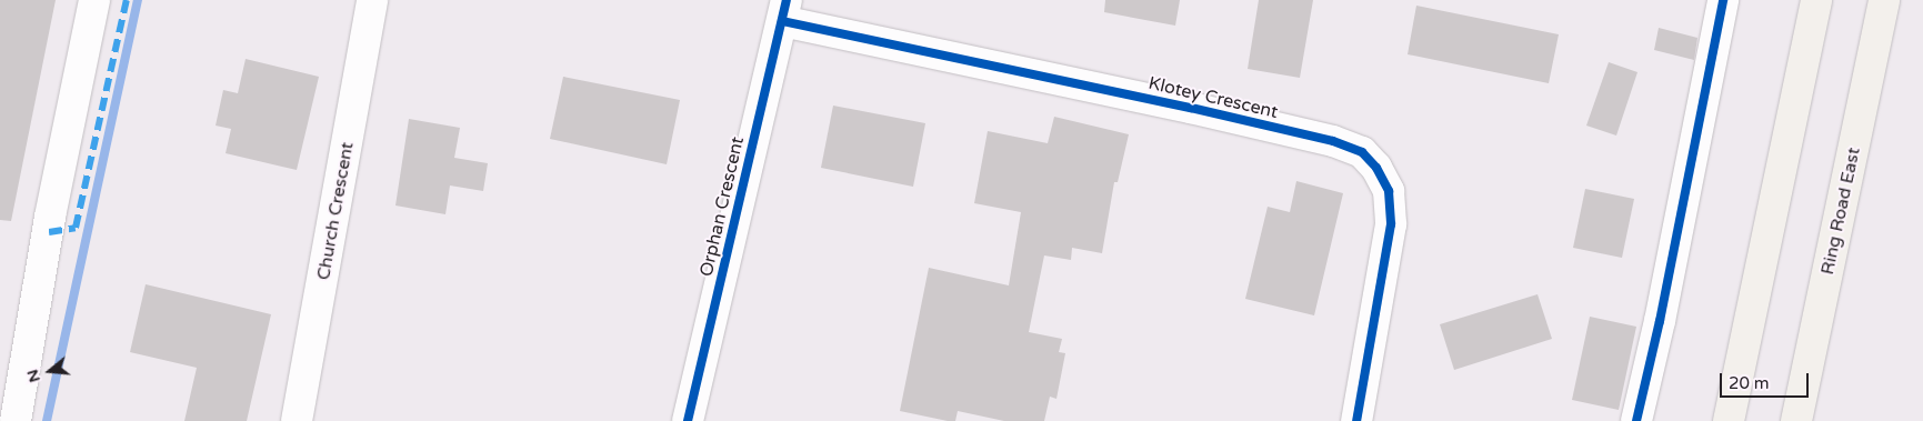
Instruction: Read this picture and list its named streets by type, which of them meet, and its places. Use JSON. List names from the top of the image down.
{
  "streets": {
    "main road": ["Ring Road East"],
    "street": ["Klotey Crescent", "Orphan Crescent", "Church Crescent"]
  },
  "crossings": [
    ["Klotey Crescent", "Orphan Crescent"]
  ],
  "scale_bar": "20 m",
  "north": "left"
}
